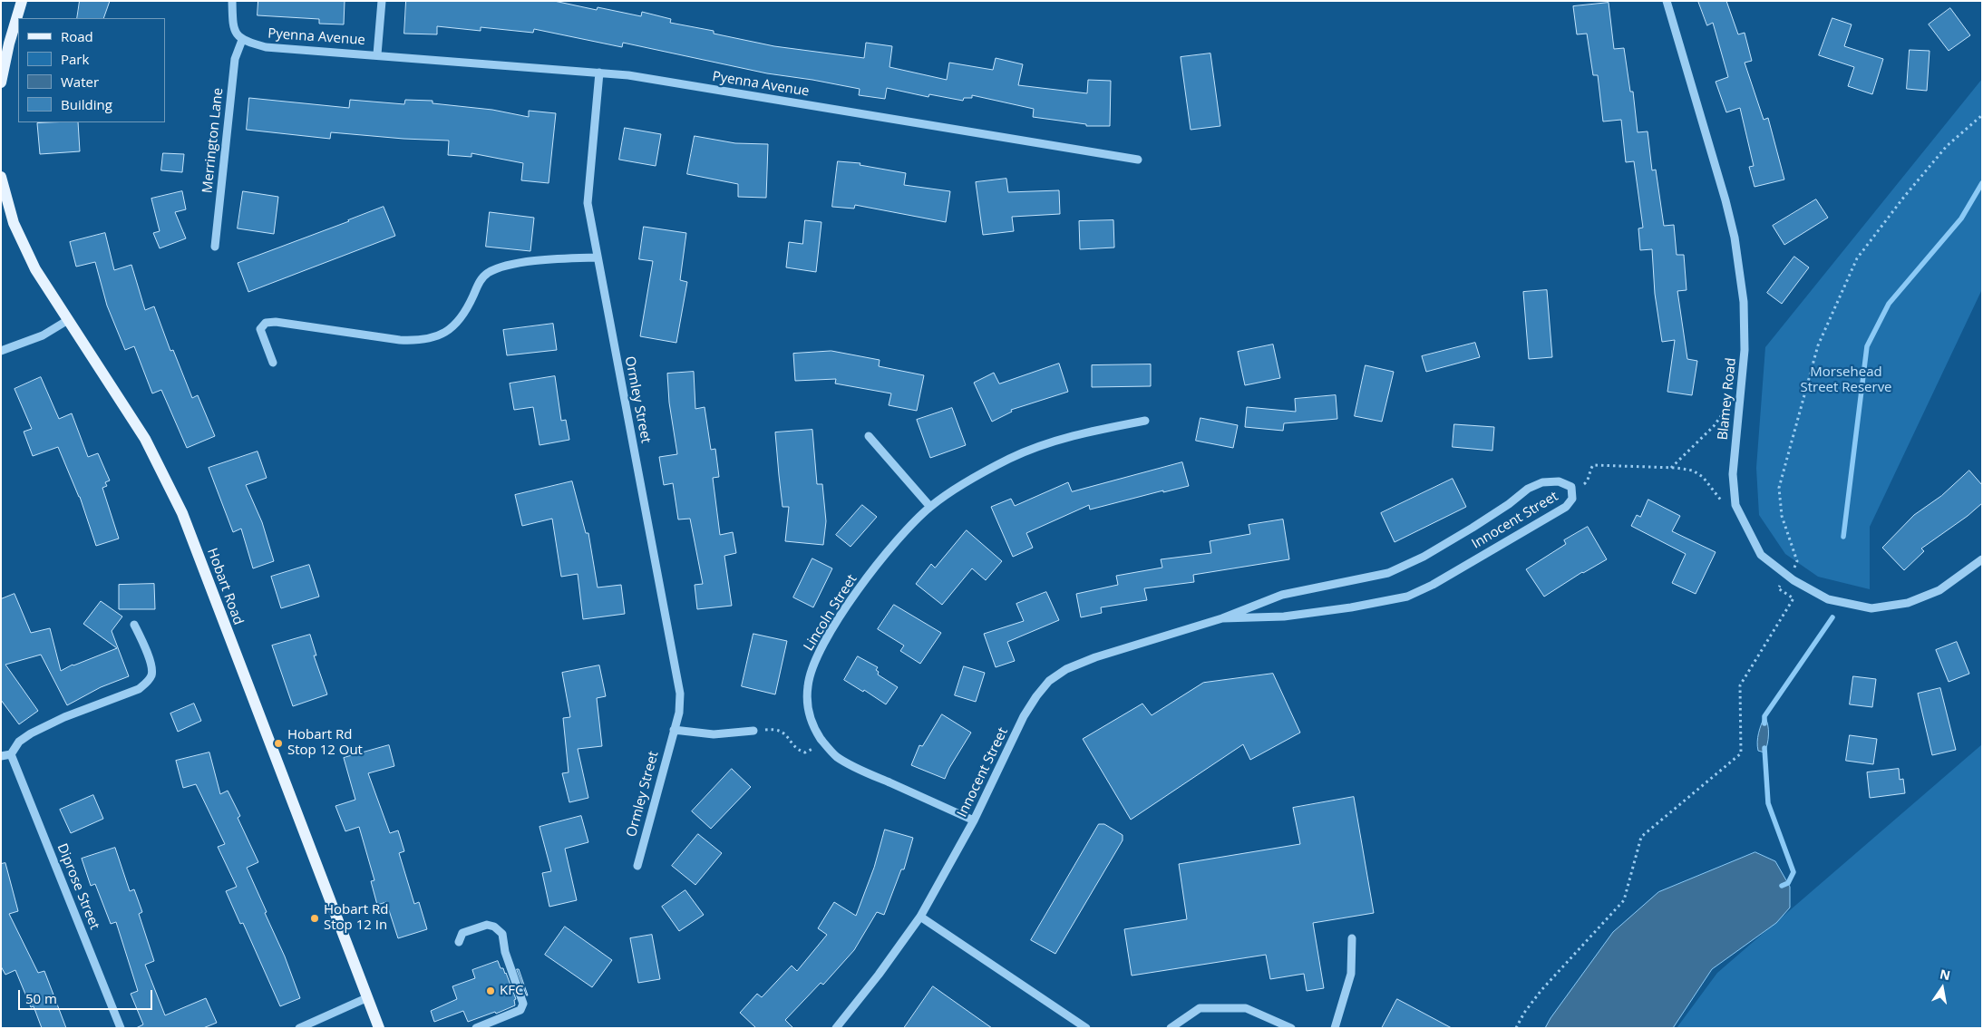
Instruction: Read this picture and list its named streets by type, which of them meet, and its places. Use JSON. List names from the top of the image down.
{
  "streets": {
    "main road": ["Hobart Road"],
    "street": [
      "Pyenna Avenue",
      "Merrington Lane",
      "Blamey Road",
      "Ormley Street",
      "Innocent Street",
      "Lincoln Street",
      "Diprose Street"
    ]
  },
  "crossings": [
    ["Pyenna Avenue", "Merrington Lane"],
    ["Pyenna Avenue", "Ormley Street"],
    ["Innocent Street", "Lincoln Street"]
  ],
  "parks": ["Morsehead Street Reserve"],
  "places": ["Hobart Rd Stop 12 Out", "Hobart Rd Stop 12 In", "KFC"],
  "legend": [
    "Road",
    "Park",
    "Water",
    "Building"
  ],
  "scale_bar": "50 m",
  "north": "top"
}
